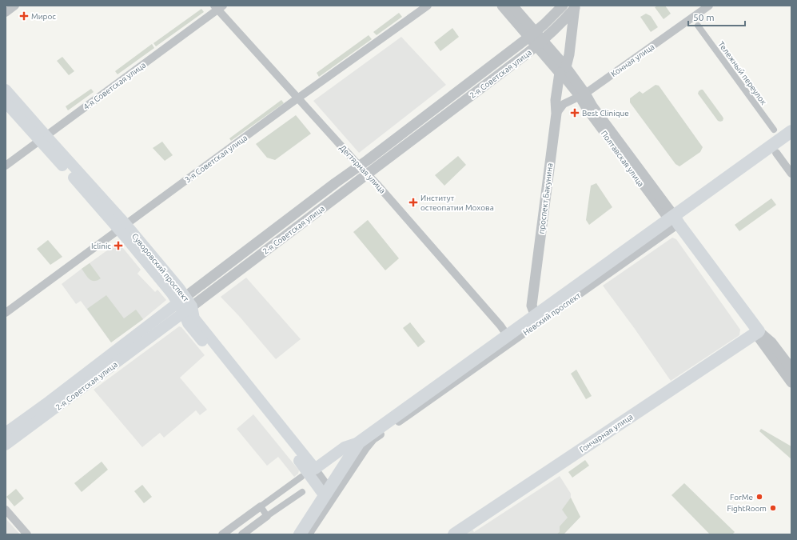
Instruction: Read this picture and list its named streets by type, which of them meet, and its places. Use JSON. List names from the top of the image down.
{
  "streets": {
    "main road": [
      "2-я Советская улица",
      "Полтавская улица",
      "Суворовский проспект",
      "Невский проспект",
      "Гончарная улица"
    ],
    "street": [
      "Конная улица",
      "Тележный переулок",
      "4-я Советская улица",
      "3-я Советская улица",
      "Дегтярная улица",
      "проспект Бакунина"
    ]
  },
  "crossings": [
    ["Конная улица", "Полтавская улица"],
    ["Конная улица", "проспект Бакунина"],
    ["2-я Советская улица", "Полтавская улица"],
    ["2-я Советская улица", "Дегтярная улица"],
    ["2-я Советская улица", "проспект Бакунина"],
    ["2-я Советская улица", "Суворовский проспект"],
    ["4-я Советская улица", "Дегтярная улица"],
    ["4-я Советская улица", "Суворовский проспект"],
    ["3-я Советская улица", "Дегтярная улица"],
    ["3-я Советская улица", "Суворовский проспект"],
    ["Полтавская улица", "проспект Бакунина"],
    ["Полтавская улица", "Невский проспект"],
    ["Полтавская улица", "Гончарная улица"],
    ["Дегтярная улица", "Невский проспект"],
    ["проспект Бакунина", "Невский проспект"],
    ["Суворовский проспект", "Невский проспект"]
  ],
  "places": {
    "health": [
      "Мирос",
      "Best Clinique",
      "Институт остеопатии Мохова",
      "Iclinic"
    ],
    "other": ["ForMe", "FightRoom"]
  },
  "scale_bar": "50 m"
}
